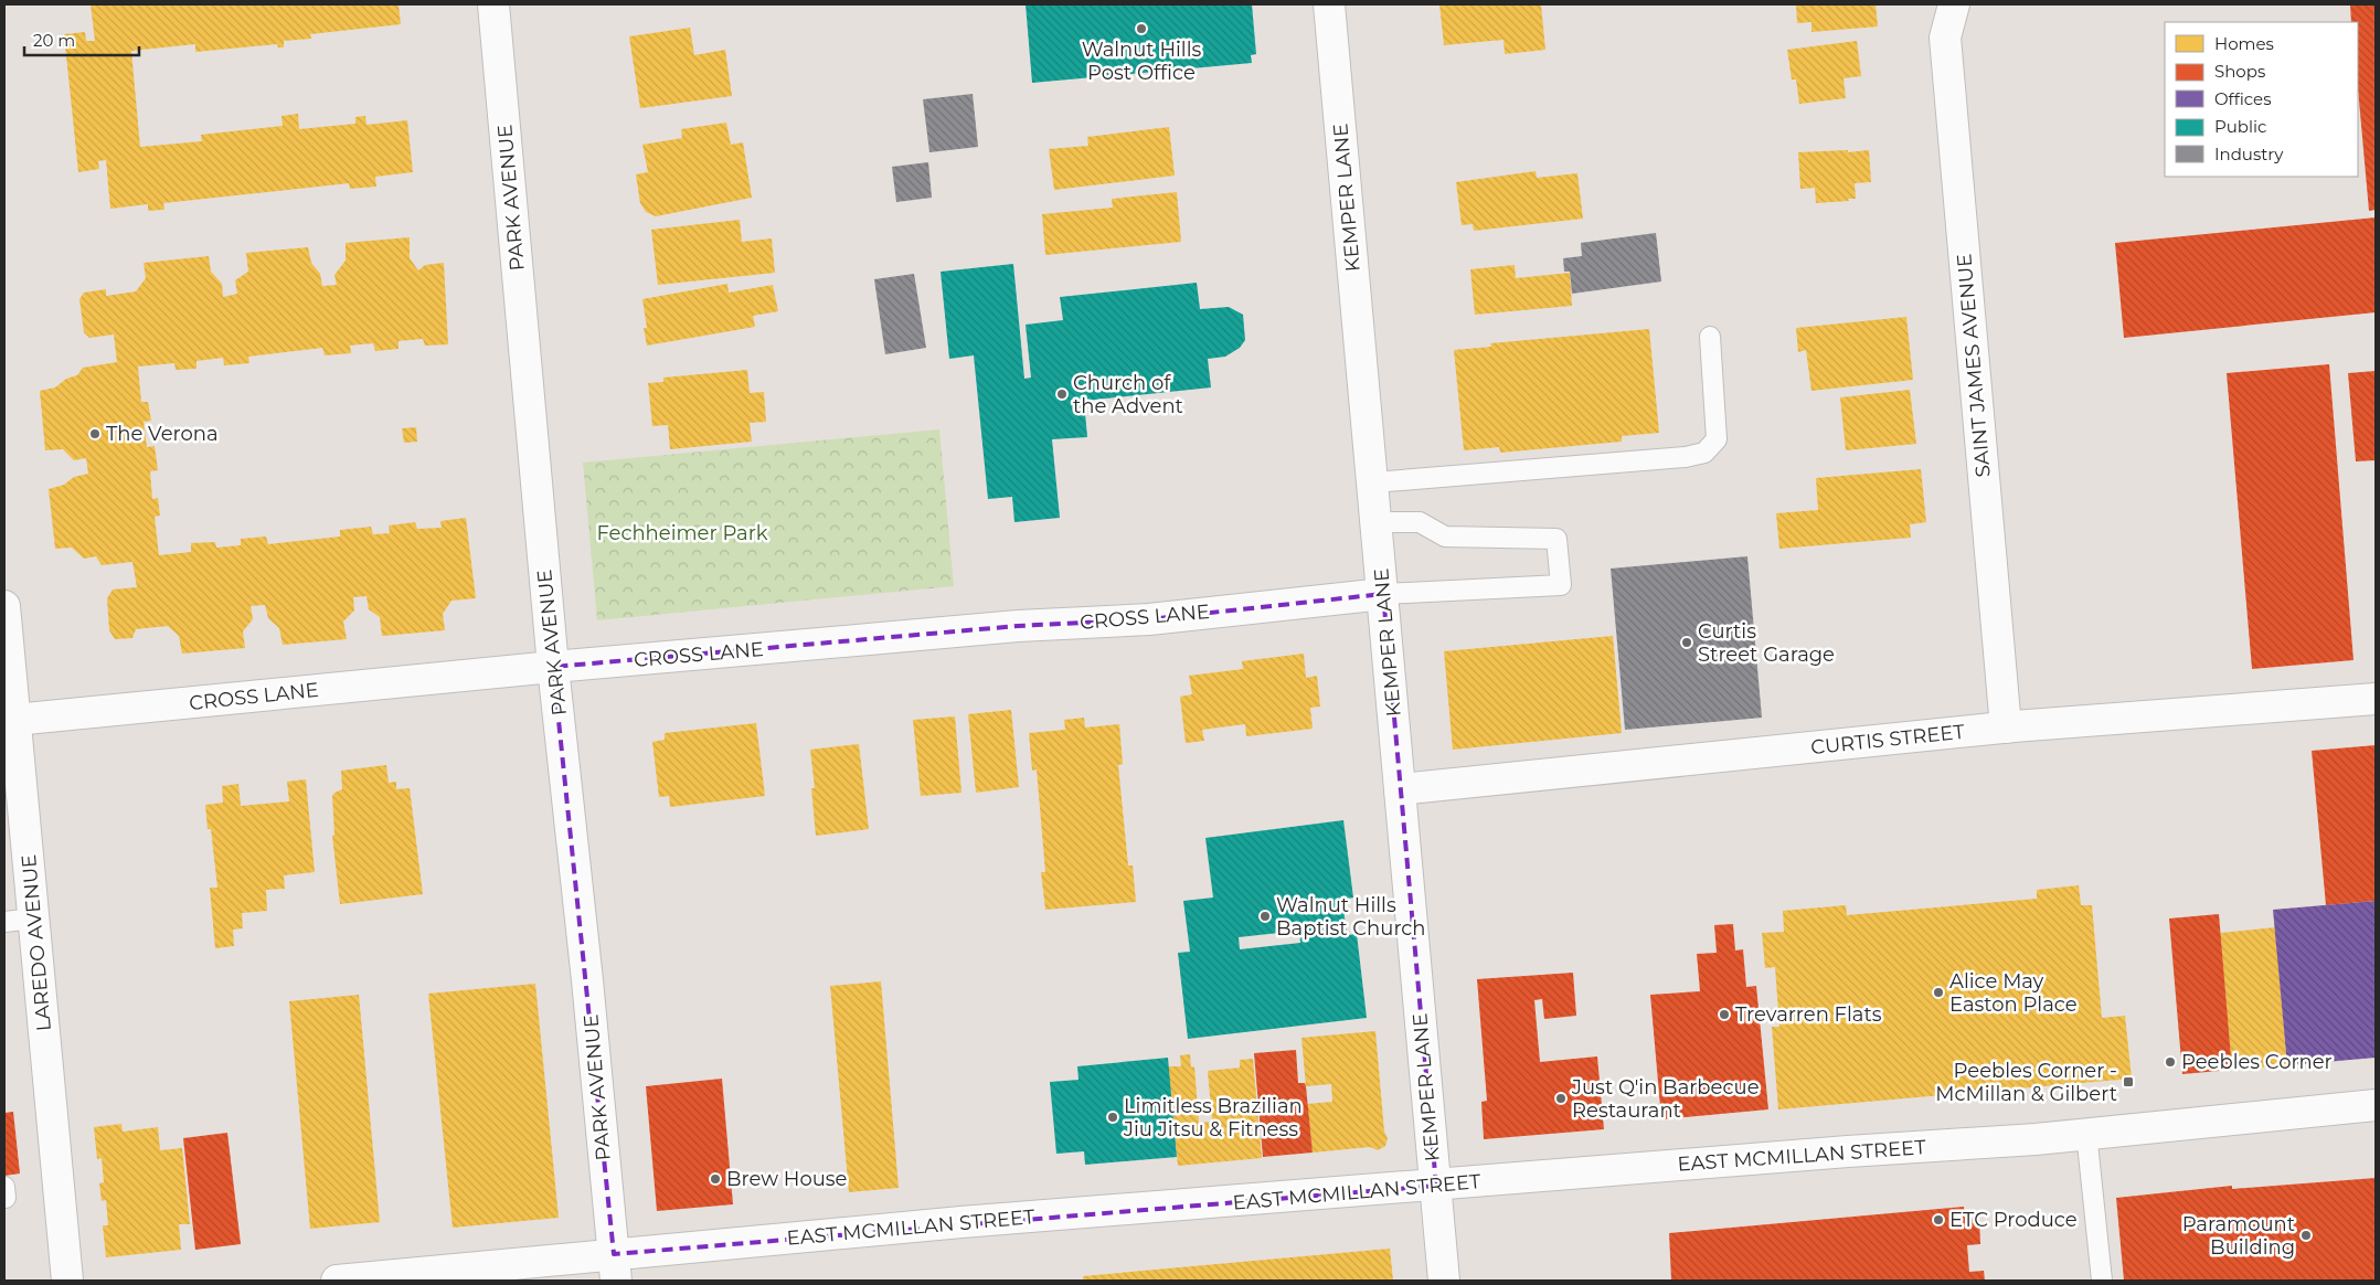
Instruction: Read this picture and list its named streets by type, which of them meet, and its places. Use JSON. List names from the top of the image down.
{
  "streets": {
    "street": [
      "PARK AVENUE",
      "KEMPER LANE",
      "SAINT JAMES AVENUE",
      "CROSS LANE",
      "CURTIS STREET",
      "LAREDO AVENUE",
      "EAST MCMILLAN STREET"
    ]
  },
  "crossings": [
    ["PARK AVENUE", "CROSS LANE"],
    ["PARK AVENUE", "EAST MCMILLAN STREET"],
    ["KEMPER LANE", "CROSS LANE"],
    ["KEMPER LANE", "CURTIS STREET"],
    ["KEMPER LANE", "EAST MCMILLAN STREET"],
    ["SAINT JAMES AVENUE", "CURTIS STREET"],
    ["CROSS LANE", "LAREDO AVENUE"]
  ],
  "parks": ["Fechheimer Park"],
  "places": {
    "other": [
      "Walnut Hills Post Office",
      "Church of the Advent",
      "The Verona",
      "Curtis Street Garage",
      "Walnut Hills Baptist Church",
      "Alice May Easton Place",
      "Trevarren Flats",
      "Peebles Corner",
      "Just Q'in Barbecue Restaurant",
      "Limitless Brazilian Jiu Jitsu & Fitness",
      "Brew House",
      "ETC Produce",
      "Paramount Building"
    ],
    "transit": ["Peebles Corner - McMillan & Gilbert"]
  },
  "legend": [
    "Homes",
    "Shops",
    "Offices",
    "Public",
    "Industry"
  ],
  "scale_bar": "20 m"
}
